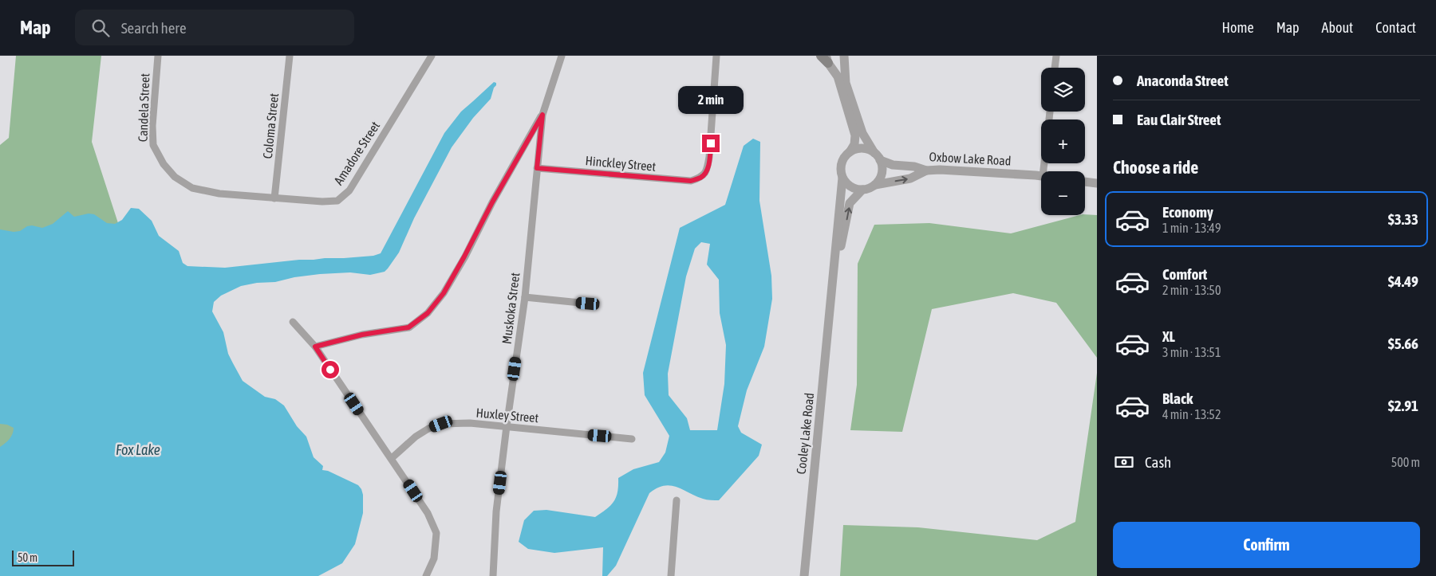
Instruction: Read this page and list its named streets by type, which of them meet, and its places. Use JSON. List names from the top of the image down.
{
  "streets": {
    "street": [
      "Candela Street",
      "Coloma Street",
      "Amadore Street",
      "Oxbow Lake Road",
      "Hinckley Street",
      "Muskoka Street",
      "Huxley Street",
      "Cooley Lake Road"
    ]
  },
  "crossings": [
    ["Candela Street", "Amadore Street"],
    ["Coloma Street", "Amadore Street"],
    ["Oxbow Lake Road", "Cooley Lake Road"],
    ["Hinckley Street", "Muskoka Street"],
    ["Muskoka Street", "Huxley Street"]
  ],
  "water": ["Fox Lake"],
  "scale_bar": "50 m",
  "page": {
    "header": "Map",
    "search": "Search here",
    "nav": [
      "Home",
      "Map",
      "About",
      "Contact"
    ],
    "banner": ["Anaconda Street", "Eau Clair Street"],
    "map_buttons": ["+", "−"],
    "bubble": "2 min",
    "heading": "Choose a ride",
    "list": [
      {
        "name": "Economy",
        "note": "1 min · 13:49",
        "value": "$3.33"
      },
      {
        "name": "Comfort",
        "note": "2 min · 13:50",
        "value": "$4.49"
      },
      {
        "name": "XL",
        "note": "3 min · 13:51",
        "value": "$5.66"
      },
      {
        "name": "Black",
        "note": "4 min · 13:52",
        "value": "$2.91"
      }
    ],
    "pay": ["Cash", "500 m"],
    "buttons": "Confirm",
    "scale": "50 m"
  }
}
